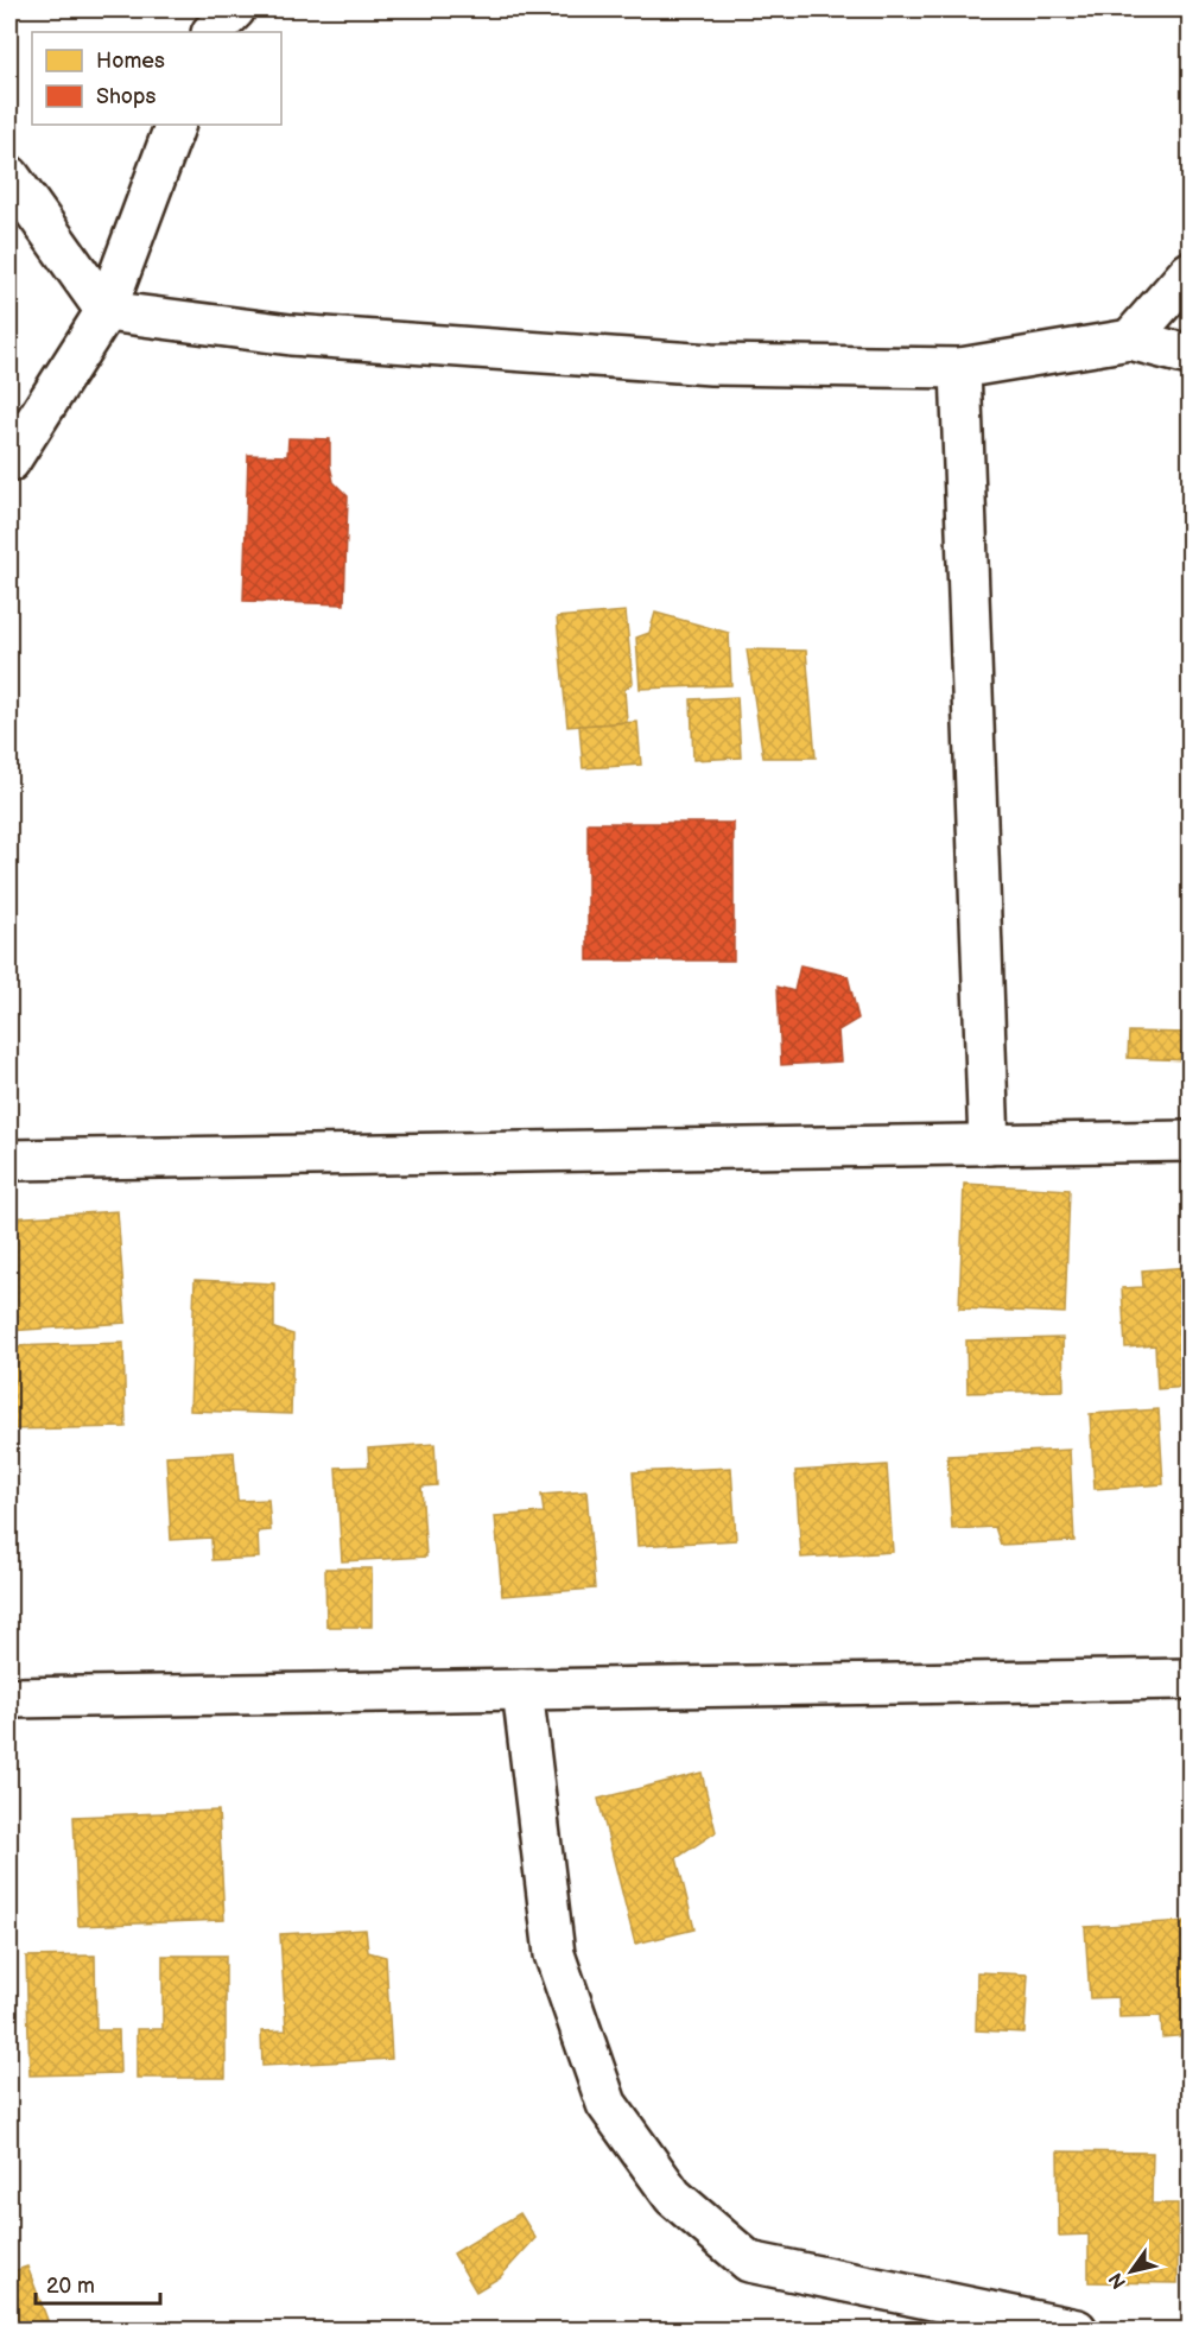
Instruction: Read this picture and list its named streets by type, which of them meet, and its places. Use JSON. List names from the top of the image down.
{
  "legend": ["Homes", "Shops"],
  "scale_bar": "20 m",
  "north": "bottom left"
}
